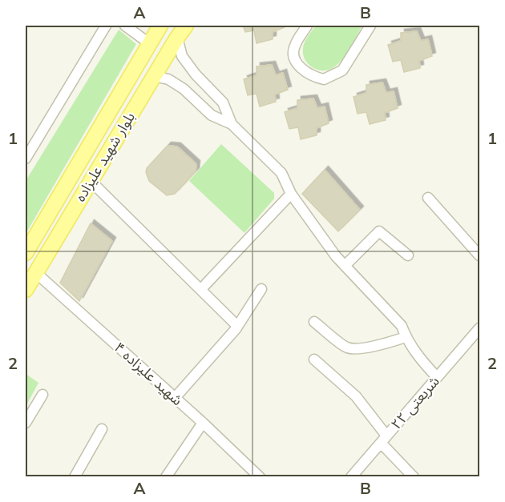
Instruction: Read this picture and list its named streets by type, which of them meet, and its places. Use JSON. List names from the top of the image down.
{
  "streets": {
    "main road": ["بلوار شهید علیزاده"],
    "street": ["شهید علیزاده ۴", "شریعتی ۲۲"]
  },
  "crossings": [
    ["بلوار شهید علیزاده", "شهید علیزاده ۴"]
  ],
  "grid": {
    "columns": ["A", "B"],
    "rows": ["1", "2"]
  }
}
